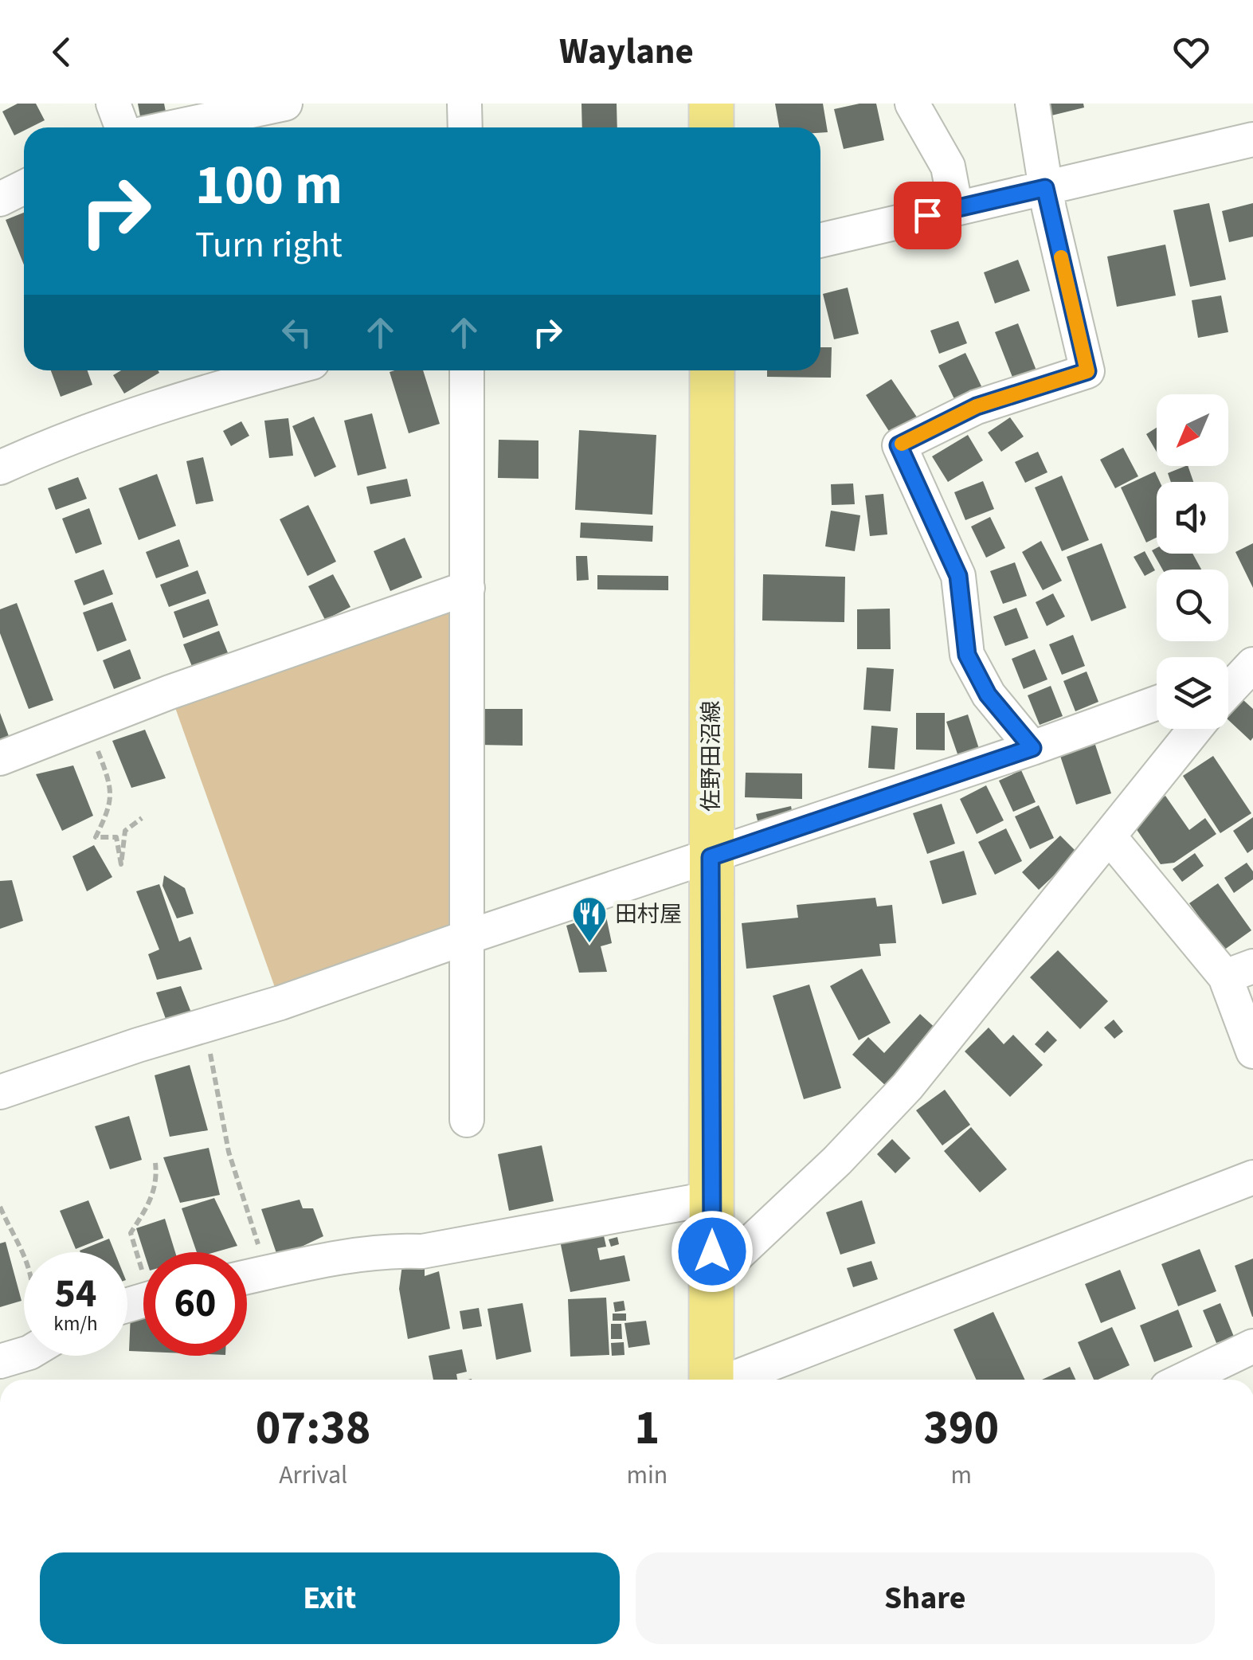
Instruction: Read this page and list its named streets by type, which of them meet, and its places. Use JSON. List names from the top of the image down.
{
  "streets": {
    "main road": ["佐野田沼線"]
  },
  "places": {
    "restaurant": ["田村屋"]
  },
  "north": "bottom left",
  "page": {
    "header": "Waylane",
    "turn": ["100 m", "Turn right"],
    "speed": "54 km/h",
    "limit": "60",
    "eta": [
      "07:38",
      "Arrival",
      "1",
      "min",
      "390",
      "m"
    ],
    "buttons": ["Exit", "Share"]
  }
}
